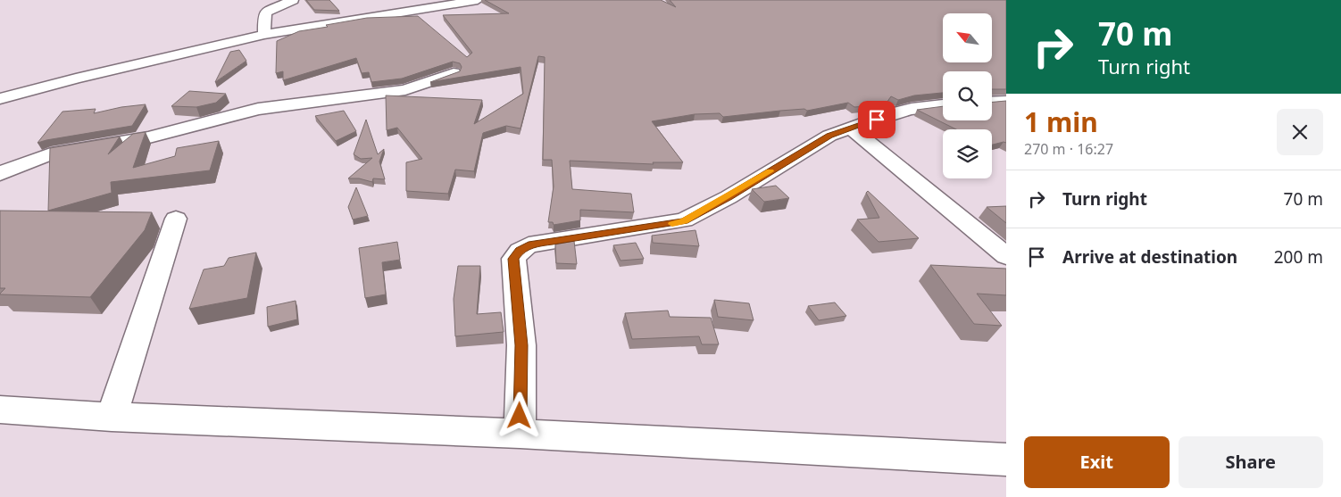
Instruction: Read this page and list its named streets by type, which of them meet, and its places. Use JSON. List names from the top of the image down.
{
  "north": "top left",
  "page": {
    "turn": ["70 m", "Turn right"],
    "heading": ["1 min", "270 m · 16:27"],
    "list": [
      {
        "name": "Turn right",
        "value": "70 m"
      },
      {
        "name": "Arrive at destination",
        "value": "200 m"
      }
    ],
    "buttons": ["Exit", "Share"]
  }
}
